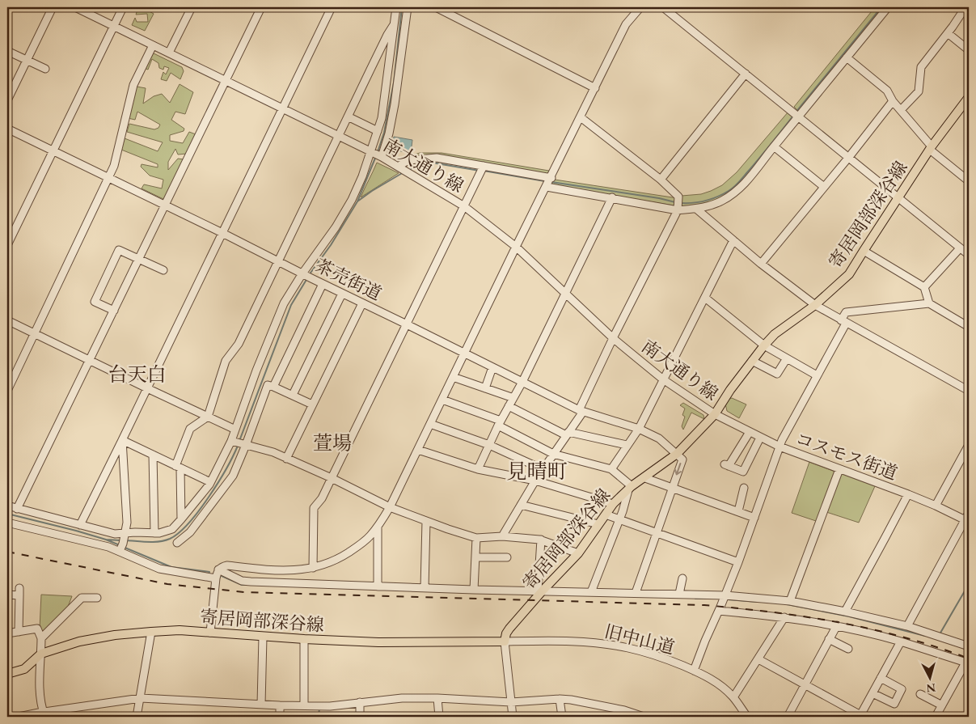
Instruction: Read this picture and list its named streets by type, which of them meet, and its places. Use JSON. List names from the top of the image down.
{
  "streets": {
    "main road": ["寄居岡部深谷線"],
    "street": [
      "南大通り線",
      "茶売街道",
      "コスモス街道",
      "旧中山道"
    ]
  },
  "crossings": [
    ["南大通り線", "寄居岡部深谷線"],
    ["南大通り線", "コスモス街道"],
    ["寄居岡部深谷線", "茶売街道"],
    ["寄居岡部深谷線", "コスモス街道"],
    ["寄居岡部深谷線", "旧中山道"]
  ],
  "districts": ["台天白", "萱場", "見晴町"],
  "north": "bottom"
}
